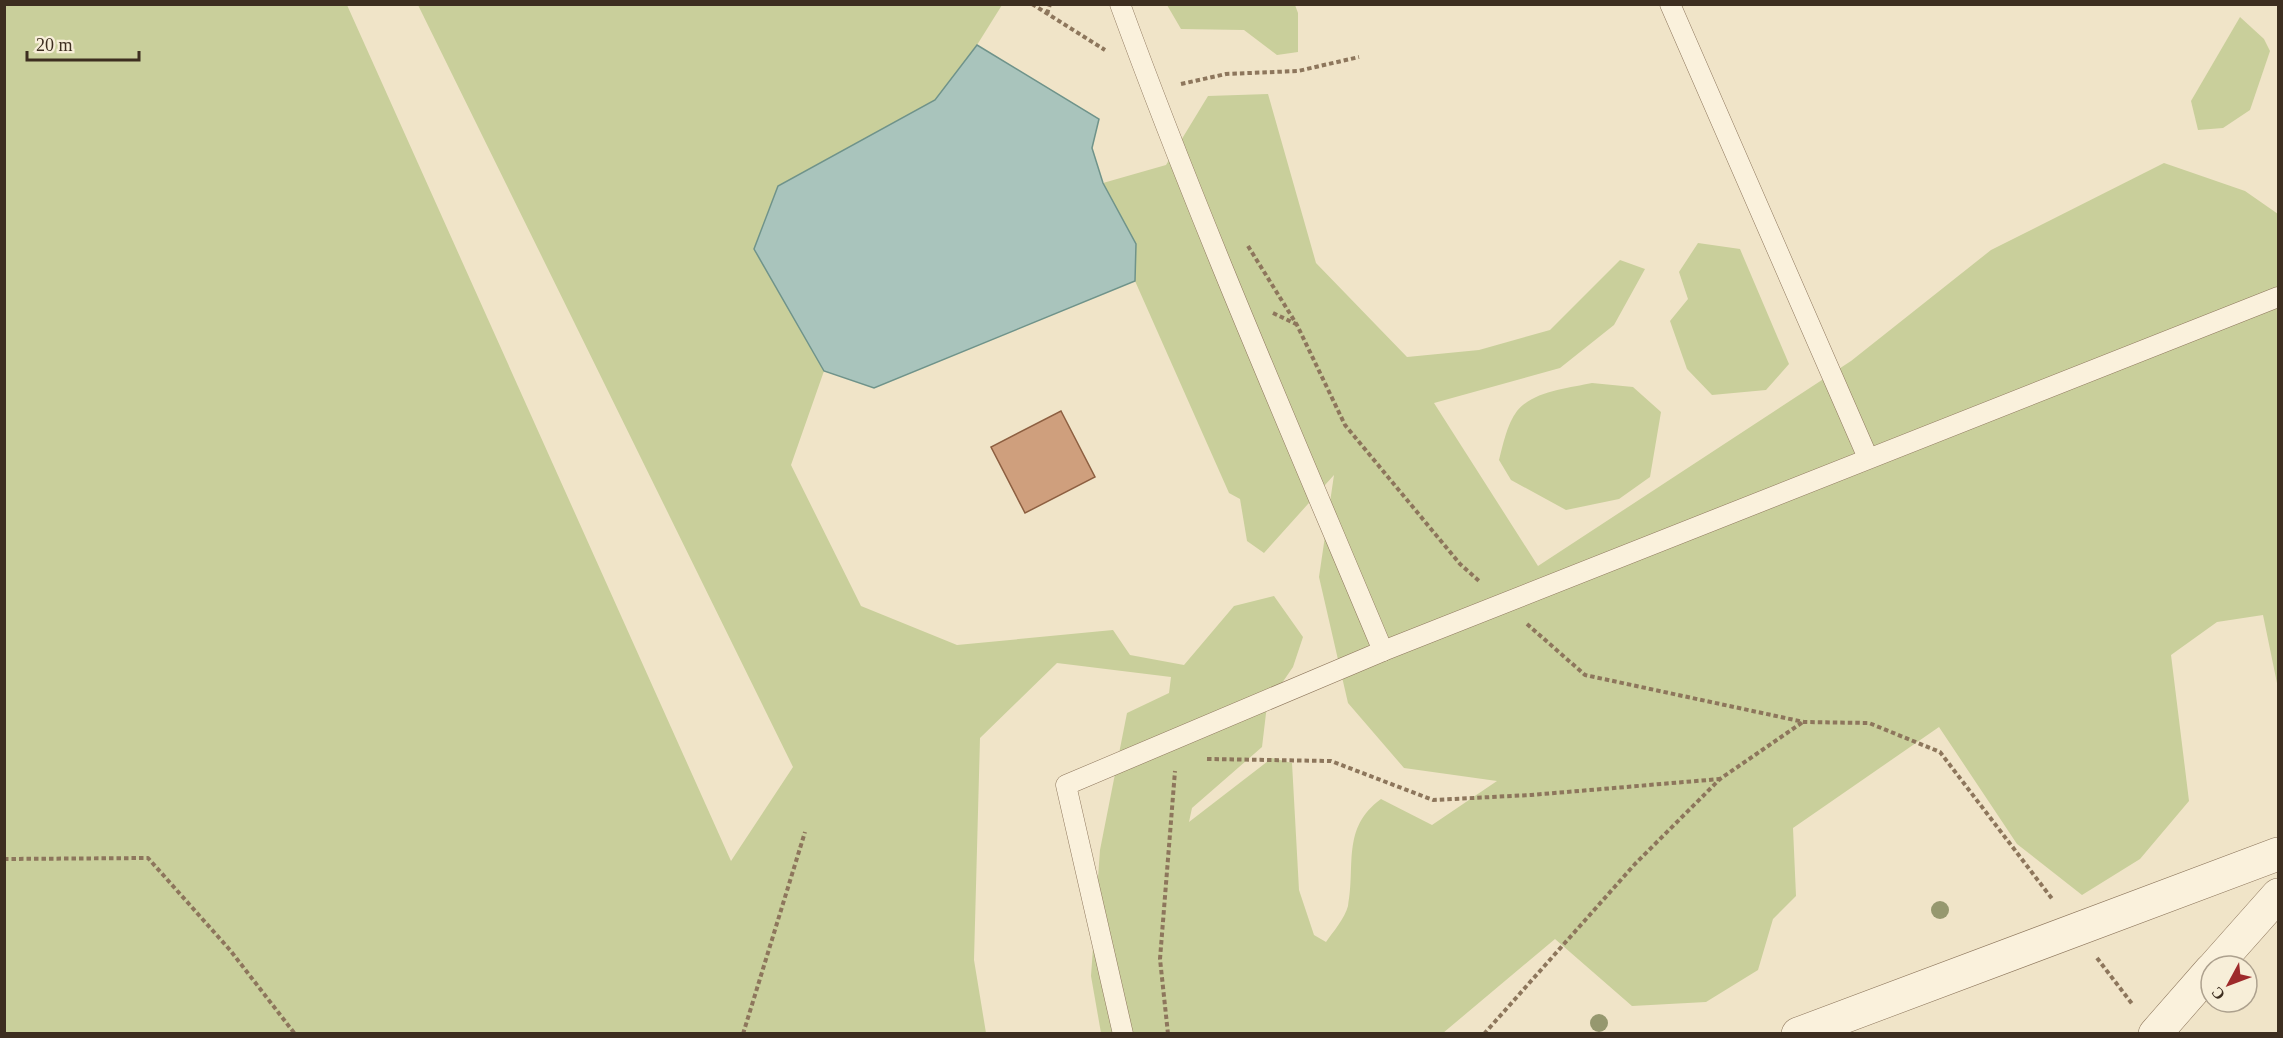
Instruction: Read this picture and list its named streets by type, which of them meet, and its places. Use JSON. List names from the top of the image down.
{
  "scale_bar": "20 m",
  "north": "bottom left"
}
